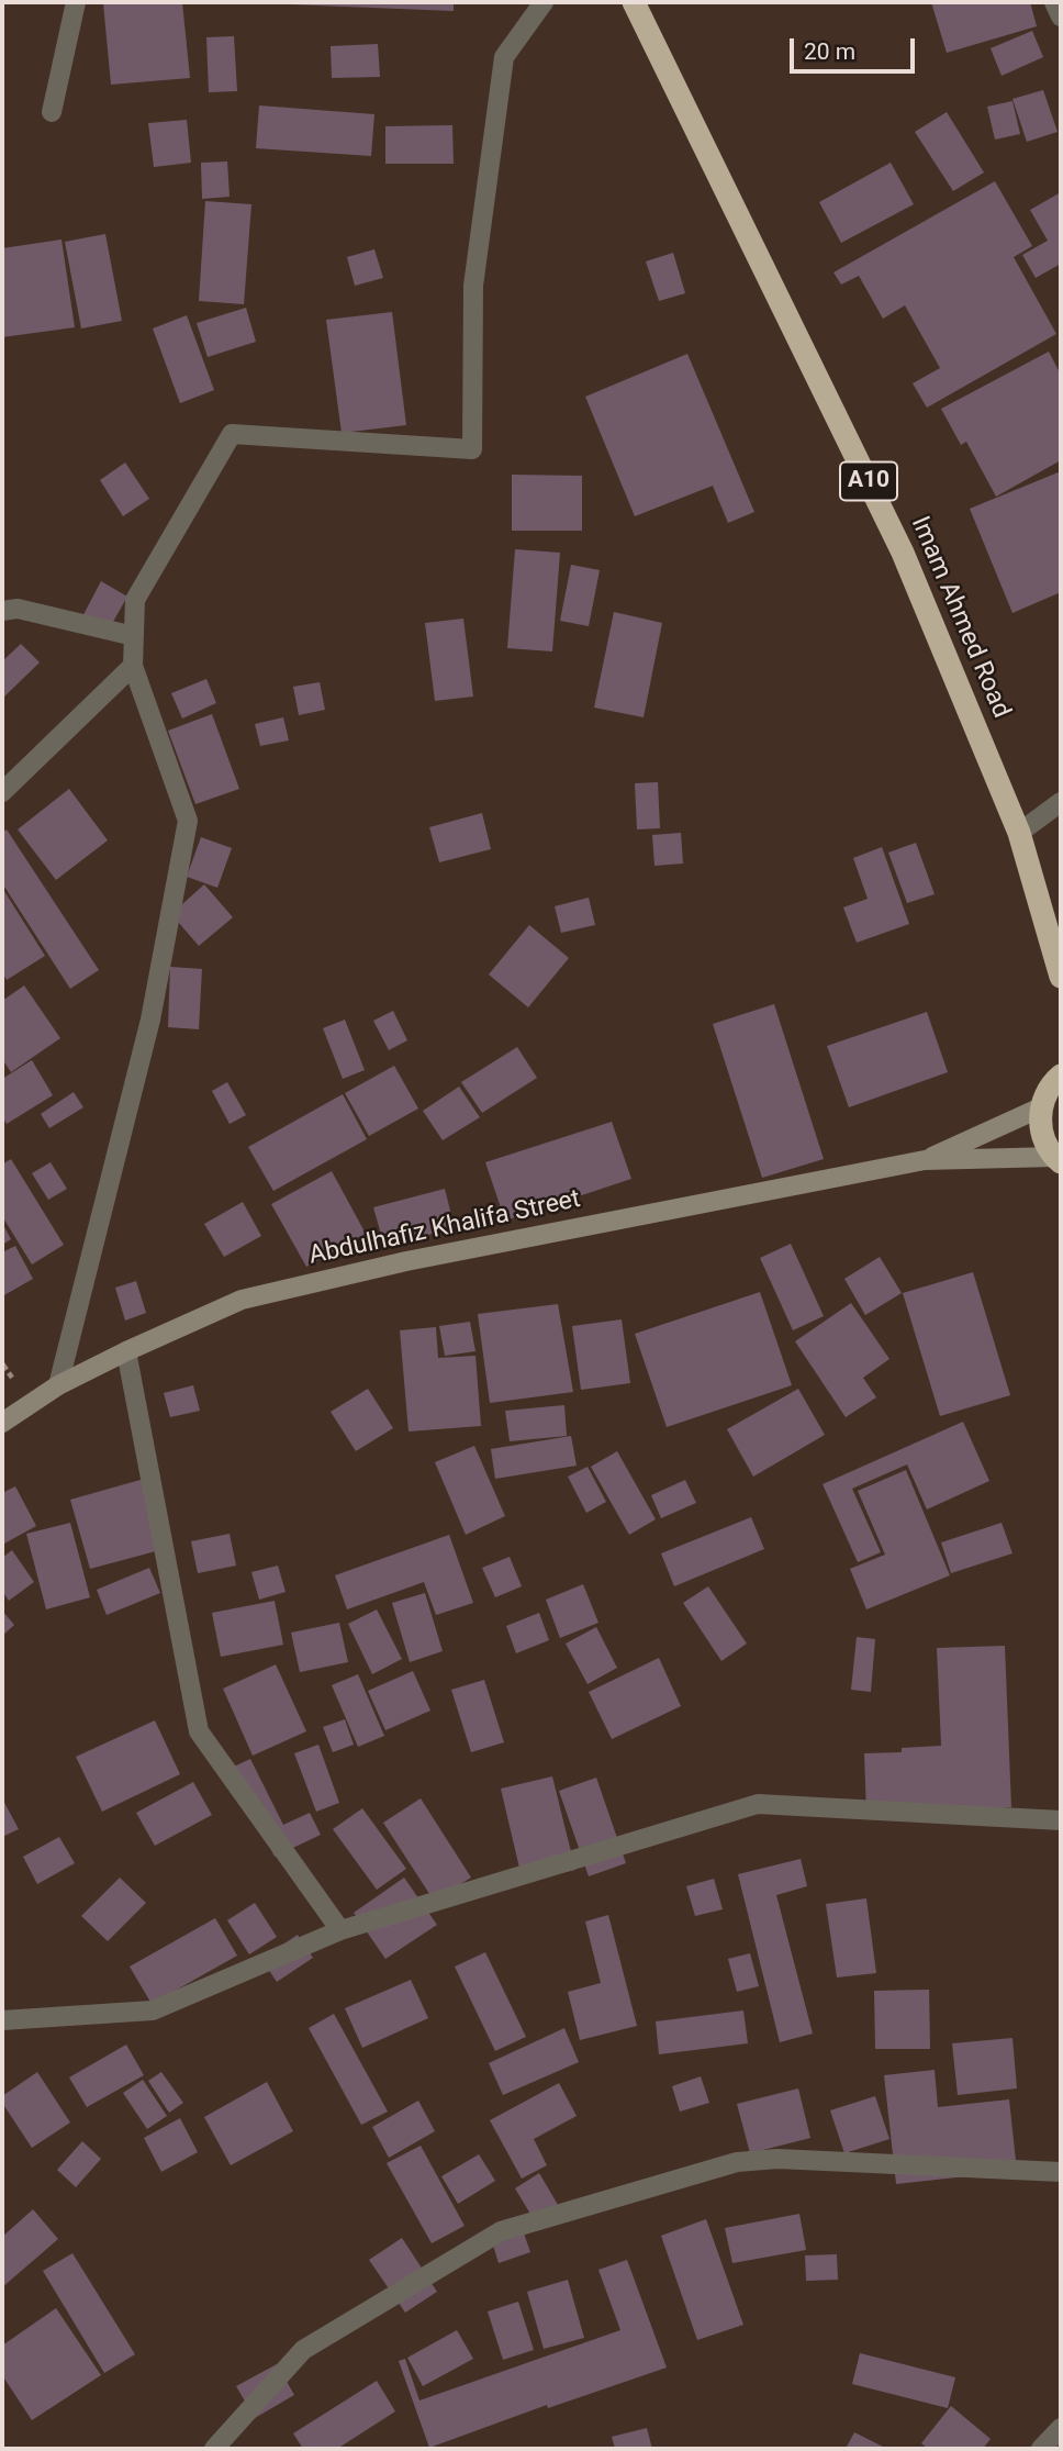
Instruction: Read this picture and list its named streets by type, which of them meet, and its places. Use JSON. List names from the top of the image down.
{
  "streets": {
    "highway": ["A10", "Imam Ahmed Road"],
    "main road": ["Abdulhafiz Khalifa Street"]
  },
  "scale_bar": "20 m"
}
